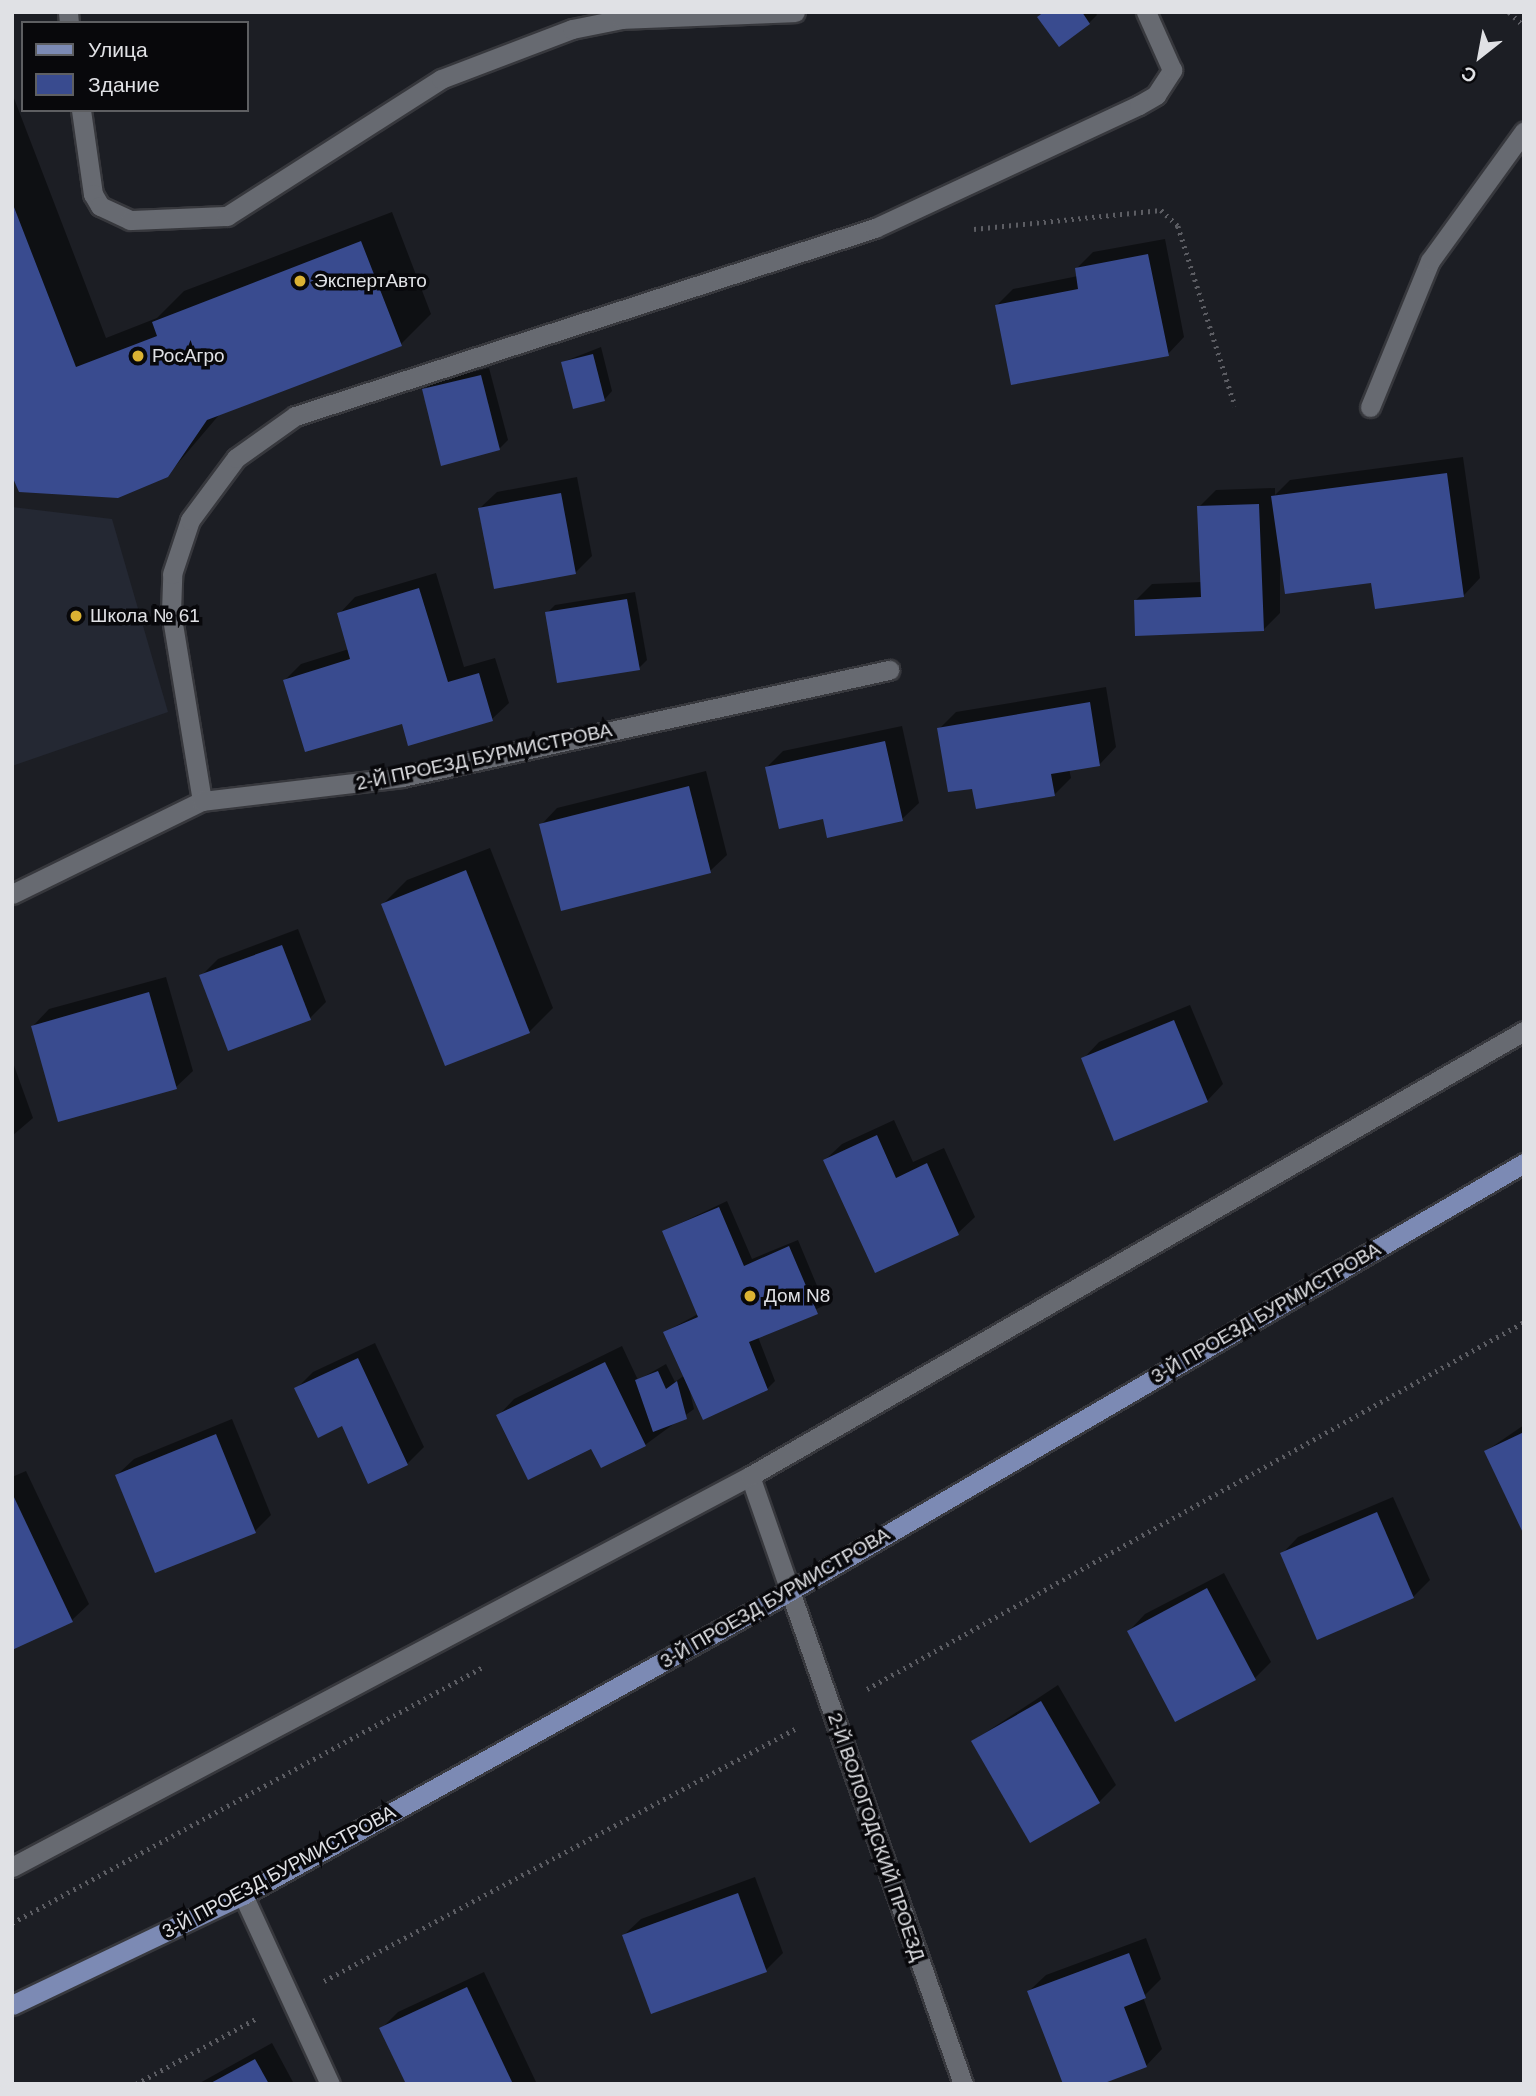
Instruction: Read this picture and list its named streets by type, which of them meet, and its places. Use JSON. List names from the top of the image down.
{
  "streets": {
    "main road": ["3-Й ПРОЕЗД БУРМИСТРОВА"],
    "street": ["2-Й ПРОЕЗД БУРМИСТРОВА", "2-Й ВОЛОГОДСКИЙ ПРОЕЗД"]
  },
  "crossings": [
    ["3-Й ПРОЕЗД БУРМИСТРОВА", "2-Й ВОЛОГОДСКИЙ ПРОЕЗД"]
  ],
  "places": [
    "ЭкспертАвто",
    "РосАгро",
    "Школа № 61",
    "Дом N8"
  ],
  "legend": ["Улица", "Здание"],
  "north": "bottom left"
}
